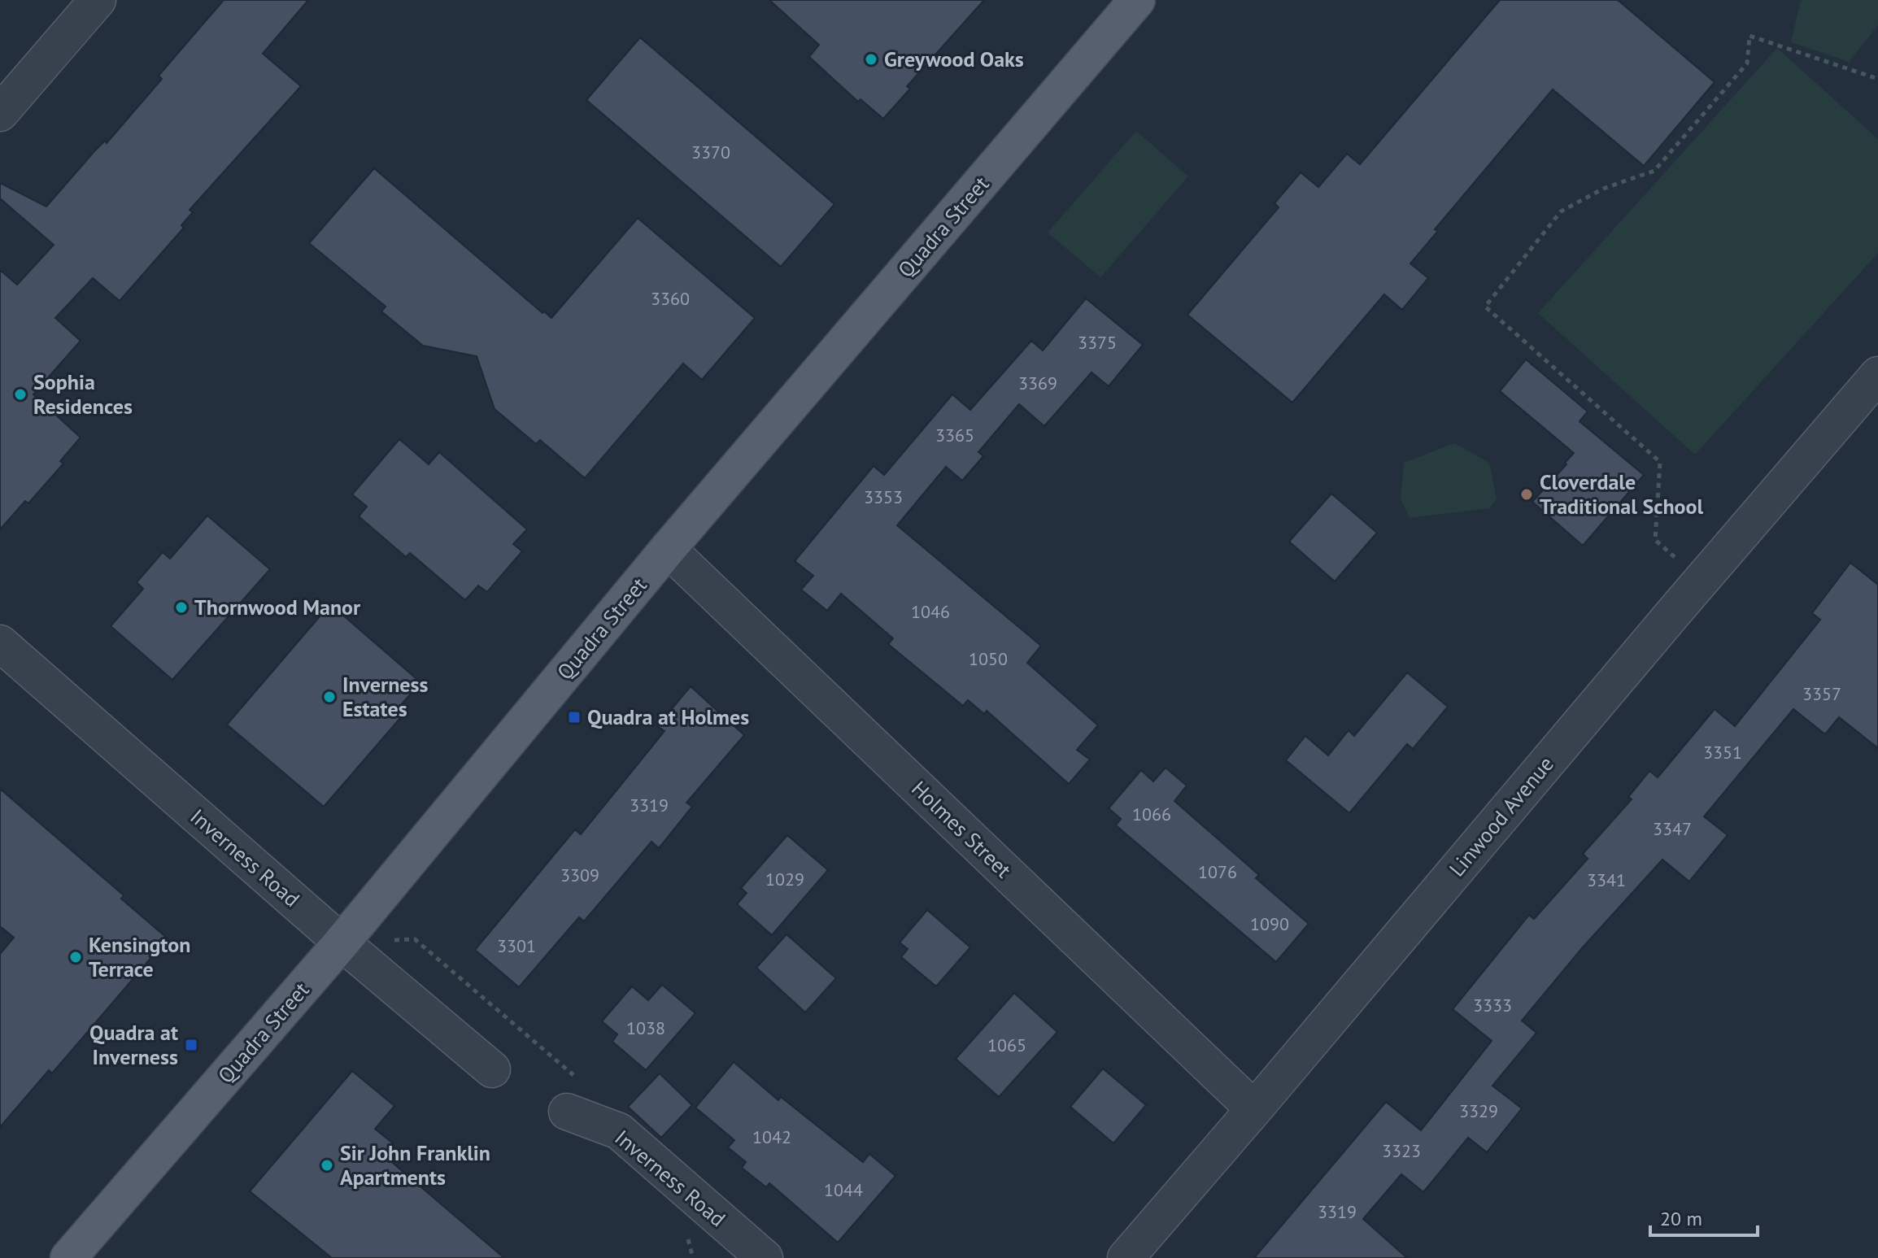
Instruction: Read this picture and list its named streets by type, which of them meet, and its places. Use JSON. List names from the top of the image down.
{
  "streets": {
    "main road": ["Quadra Street"],
    "street": ["Linwood Avenue", "Holmes Street", "Inverness Road"]
  },
  "crossings": [
    ["Quadra Street", "Holmes Street"],
    ["Quadra Street", "Inverness Road"],
    ["Linwood Avenue", "Holmes Street"]
  ],
  "places": {
    "other": [
      "Greywood Oaks",
      "Sophia Residences",
      "Cloverdale Traditional School",
      "Thornwood Manor",
      "Inverness Estates",
      "Kensington Terrace",
      "Sir John Franklin Apartments"
    ],
    "transit": ["Quadra at Holmes", "Quadra at Inverness"]
  },
  "house_numbers": [
    "3370",
    "3360",
    "3375",
    "3369",
    "3365",
    "3353",
    "1046",
    "1050",
    "3357",
    "3351",
    "3319",
    "1066",
    "3347",
    "1076",
    "3309",
    "1029",
    "3341",
    "1090",
    "3301",
    "3333",
    "1038",
    "1065",
    "3329",
    "1042",
    "3323",
    "1044",
    "3319"
  ],
  "scale_bar": "20 m"
}
